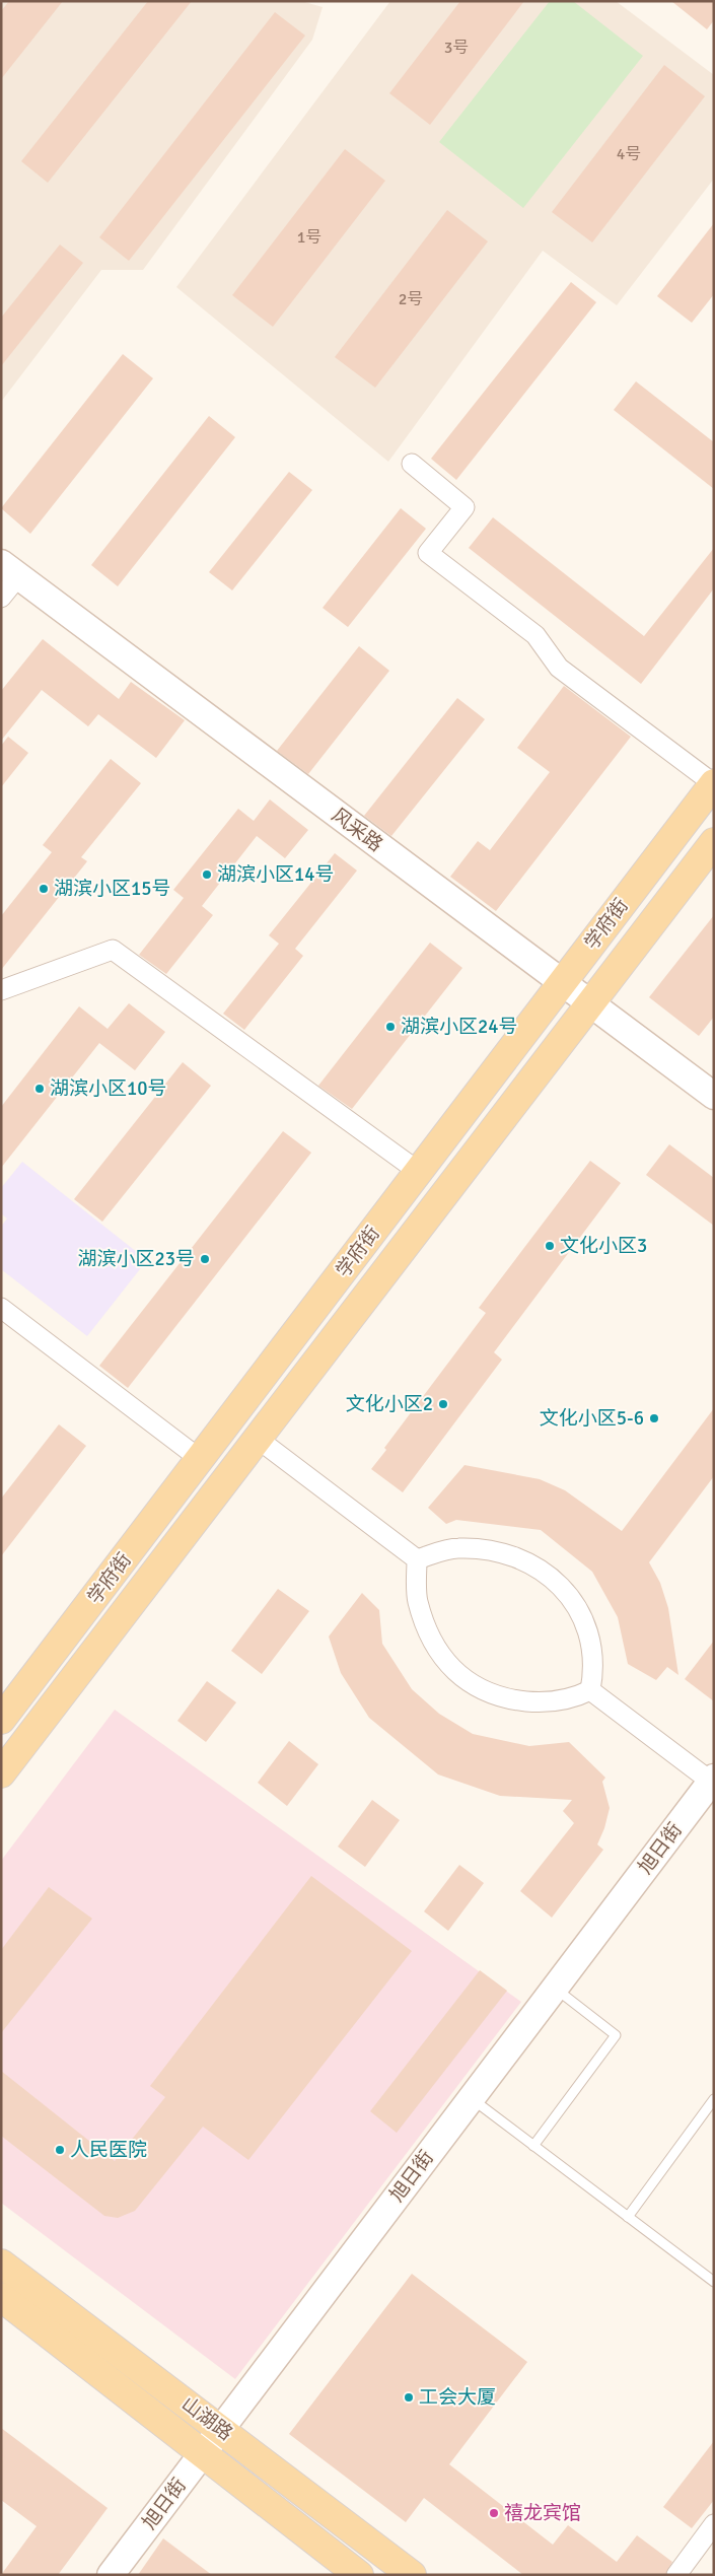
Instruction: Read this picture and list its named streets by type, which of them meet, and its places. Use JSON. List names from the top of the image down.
{
  "streets": {
    "main road": [
      "风采路",
      "学府街",
      "旭日街",
      "山湖路"
    ]
  },
  "crossings": [
    ["风采路", "学府街"],
    ["旭日街", "山湖路"]
  ],
  "places": [
    "湖滨小区14号",
    "湖滨小区15号",
    "湖滨小区24号",
    "湖滨小区10号",
    "文化小区3",
    "湖滨小区23号",
    "文化小区2",
    "文化小区5-6",
    "人民医院",
    "工会大厦",
    "禧龙宾馆"
  ],
  "house_numbers": [
    "3号",
    "4号",
    "1号",
    "2号"
  ]
}
